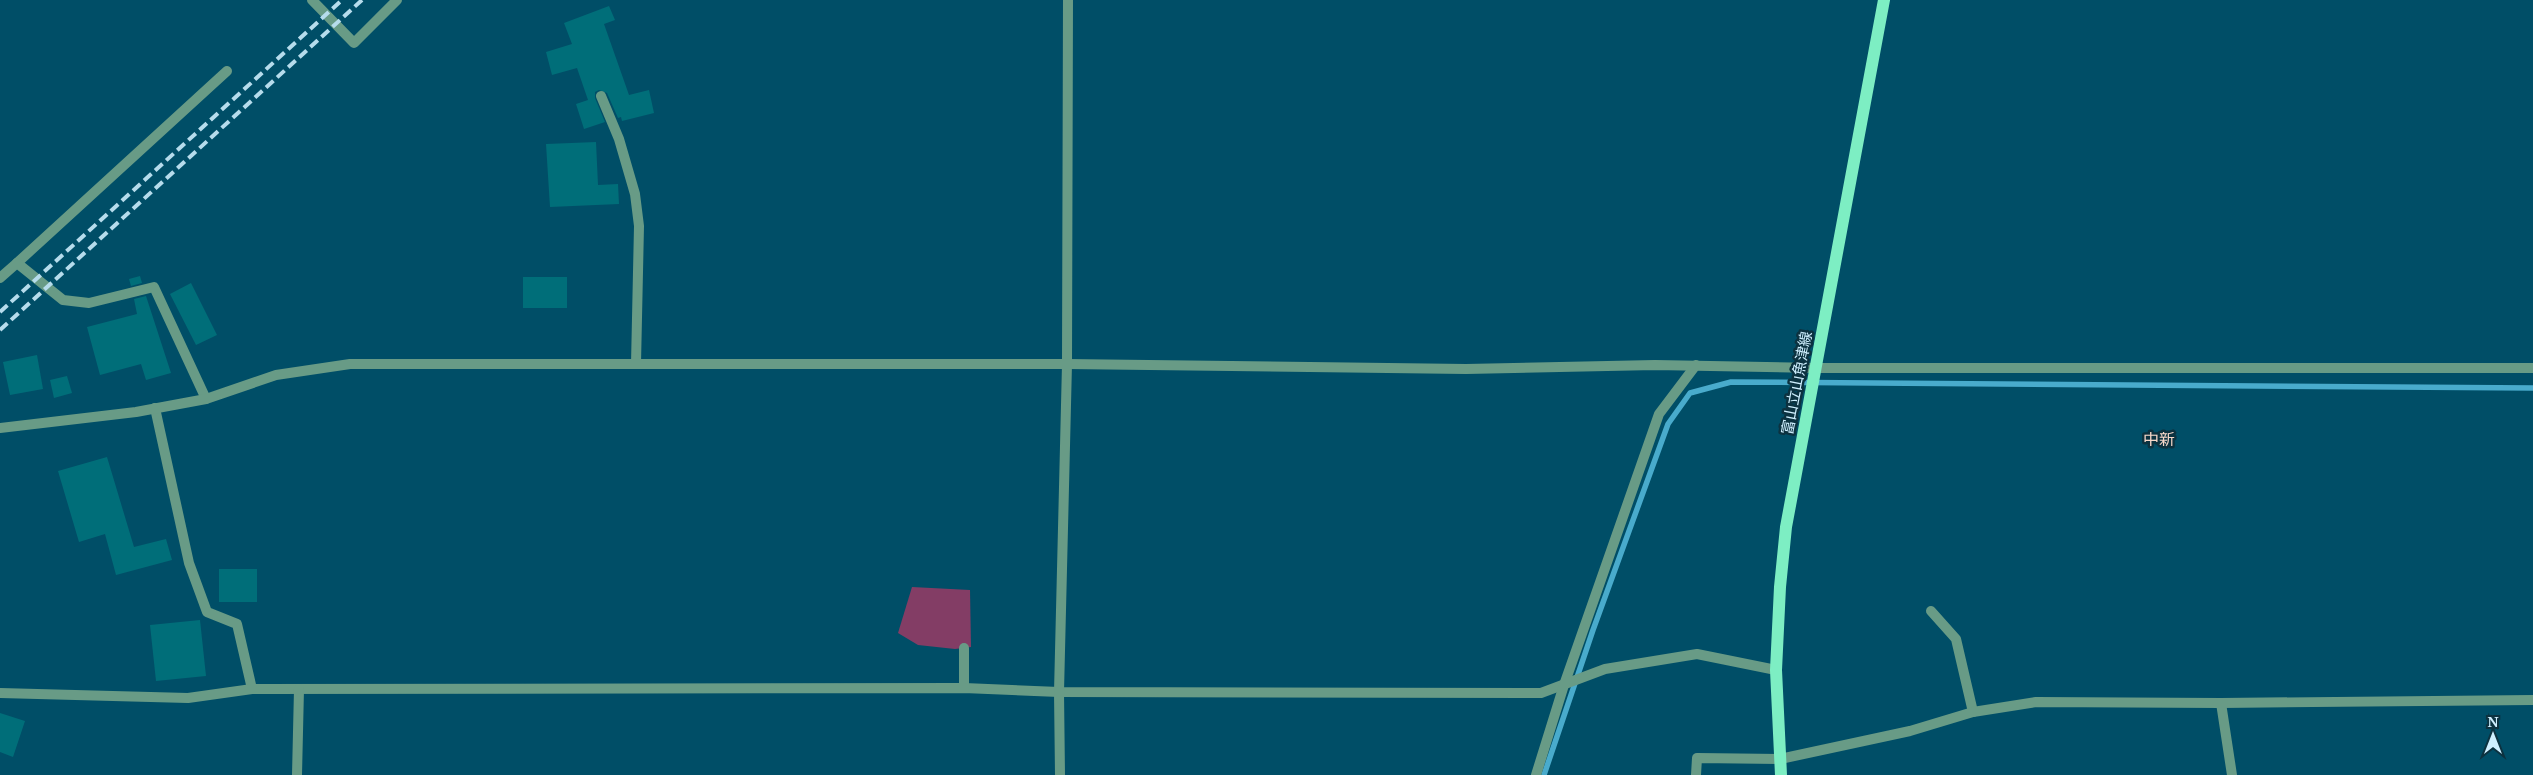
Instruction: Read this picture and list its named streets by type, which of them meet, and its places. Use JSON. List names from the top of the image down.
{
  "streets": {
    "main road": ["富山立山魚津線"]
  },
  "districts": ["中新"],
  "north": "top"
}
